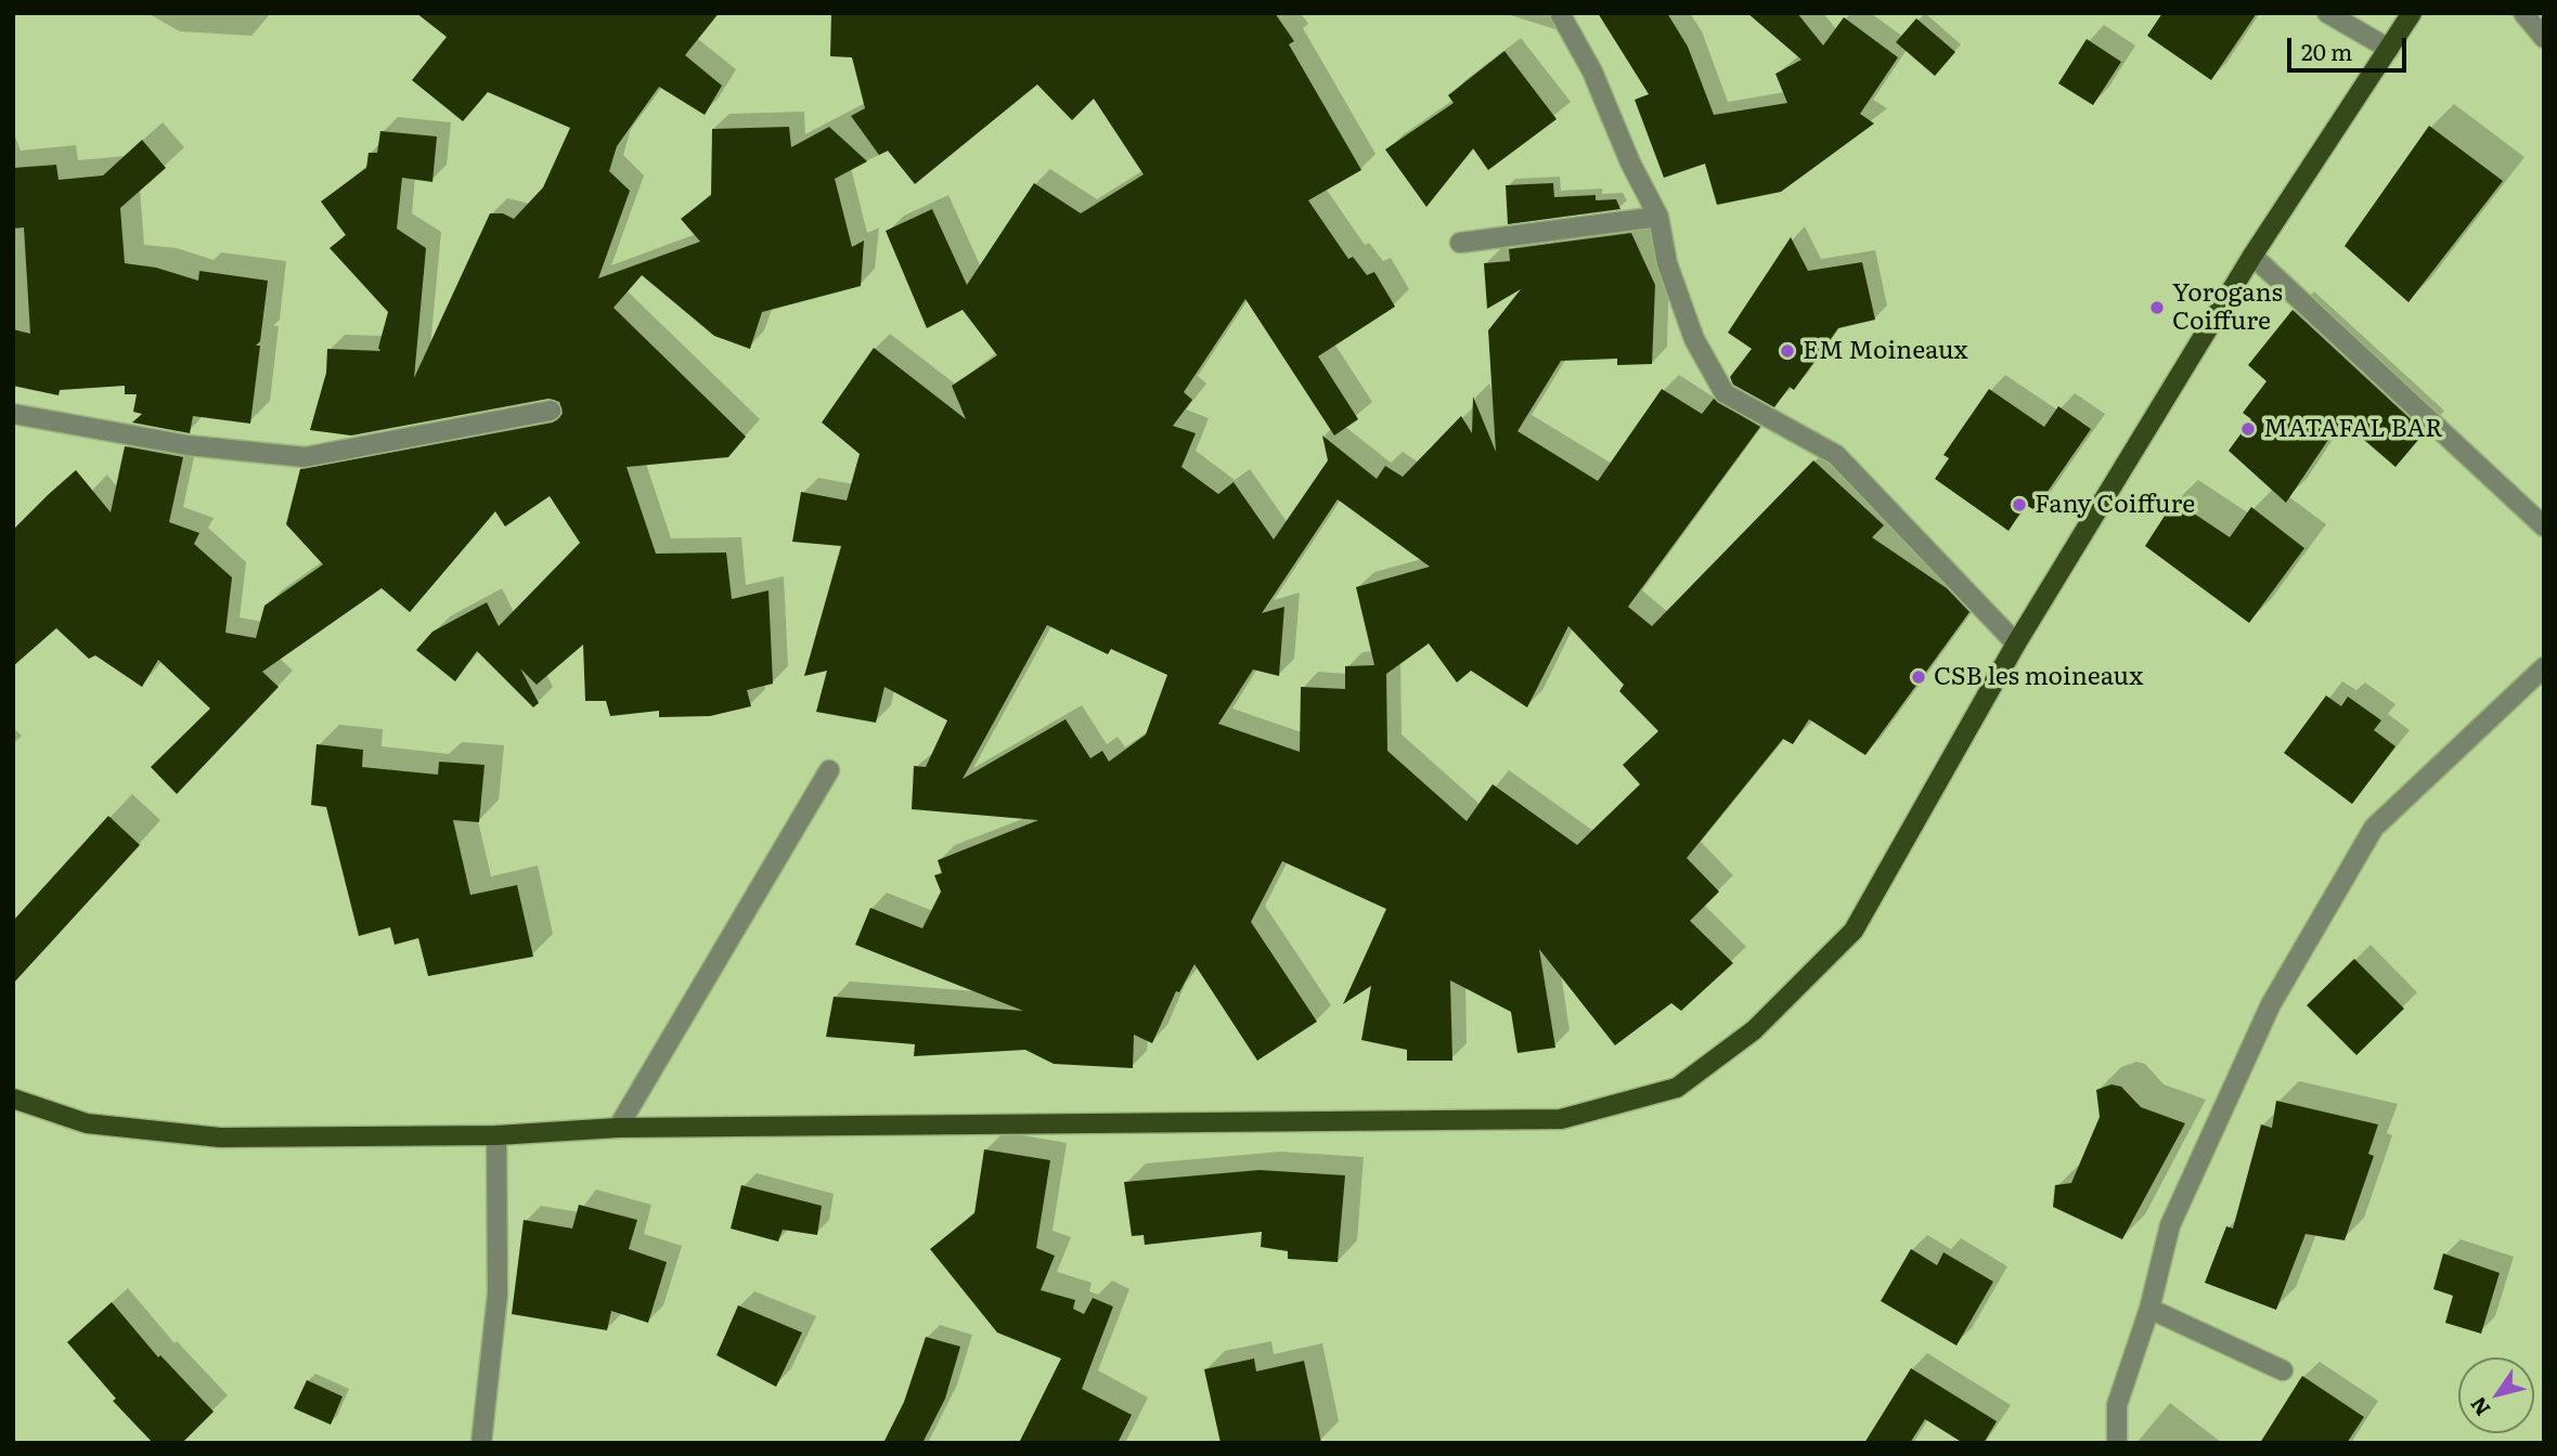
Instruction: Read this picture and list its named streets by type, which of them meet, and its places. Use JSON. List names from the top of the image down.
{
  "places": [
    "Yorogans Coiffure",
    "EM Moineaux",
    "MATAFAL BAR",
    "Fany Coiffure",
    "CSB les moineaux"
  ],
  "scale_bar": "20 m",
  "north": "bottom left"
}
